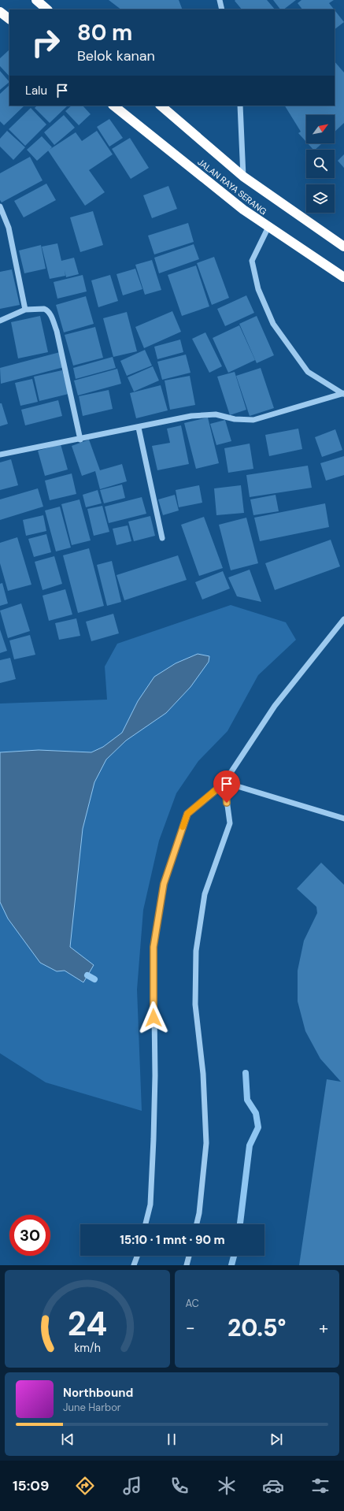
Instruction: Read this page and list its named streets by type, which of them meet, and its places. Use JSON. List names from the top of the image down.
{
  "streets": {
    "highway": ["JALAN RAYA SERANG"]
  },
  "north": "top right",
  "page": {
    "turn": ["80 m", "Belok kanan"],
    "then": "Lalu",
    "limit": "30",
    "trip": "15:10 · 1 mnt · 90 m",
    "tile": "AC",
    "heat": ["−", "20.5°", "+"],
    "song": ["Northbound", "June Harbor"],
    "tabs": "15:09",
    "gauge": ["24", "km/h"]
  }
}
